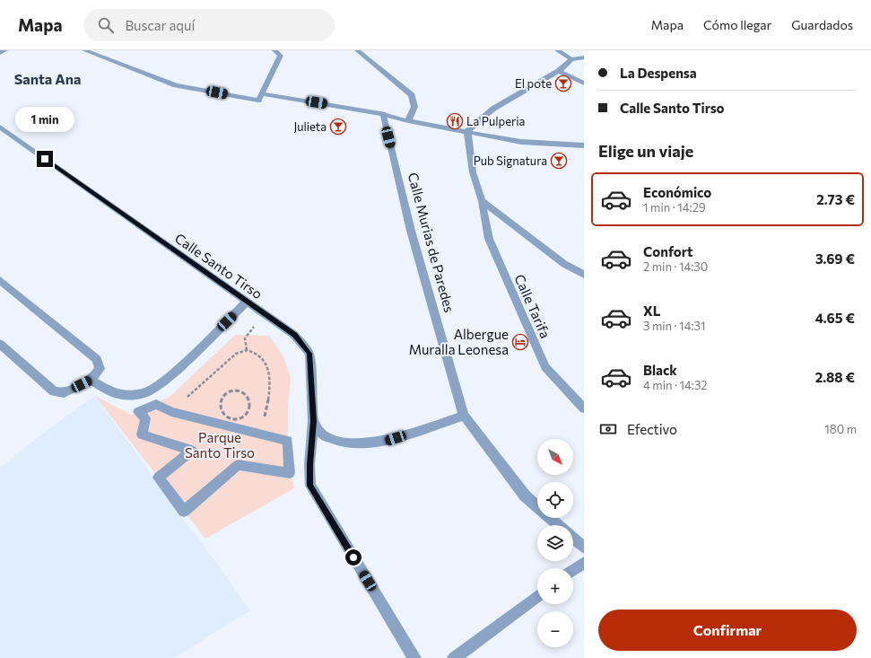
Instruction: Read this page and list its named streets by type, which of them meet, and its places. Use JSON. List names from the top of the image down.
{
  "streets": {
    "street": ["Calle Murias de Paredes", "Calle Santo Tirso", "Calle Tarifa"]
  },
  "districts": ["Santa Ana"],
  "parks": ["Parque Santo Tirso"],
  "places": {
    "bar": ["El pote", "Julieta", "Pub Signatura"],
    "restaurant": ["La Pulperia"],
    "hotel": ["Albergue Muralla Leonesa"]
  },
  "north": "bottom right",
  "page": {
    "header": "Mapa",
    "search": "Buscar aquí",
    "nav": ["Mapa", "Cómo llegar", "Guardados"],
    "banner": ["La Despensa", "Calle Santo Tirso"],
    "bubble": "1 min",
    "heading": "Elige un viaje",
    "list": [
      {
        "name": "Económico",
        "note": "1 min · 14:29",
        "value": "2.73 €"
      },
      {
        "name": "Confort",
        "note": "2 min · 14:30",
        "value": "3.69 €"
      },
      {
        "name": "XL",
        "note": "3 min · 14:31",
        "value": "4.65 €"
      },
      {
        "name": "Black",
        "note": "4 min · 14:32",
        "value": "2.88 €"
      }
    ],
    "pay": ["Efectivo", "180 m"],
    "map_buttons": ["+", "−"],
    "buttons": "Confirmar"
  }
}
